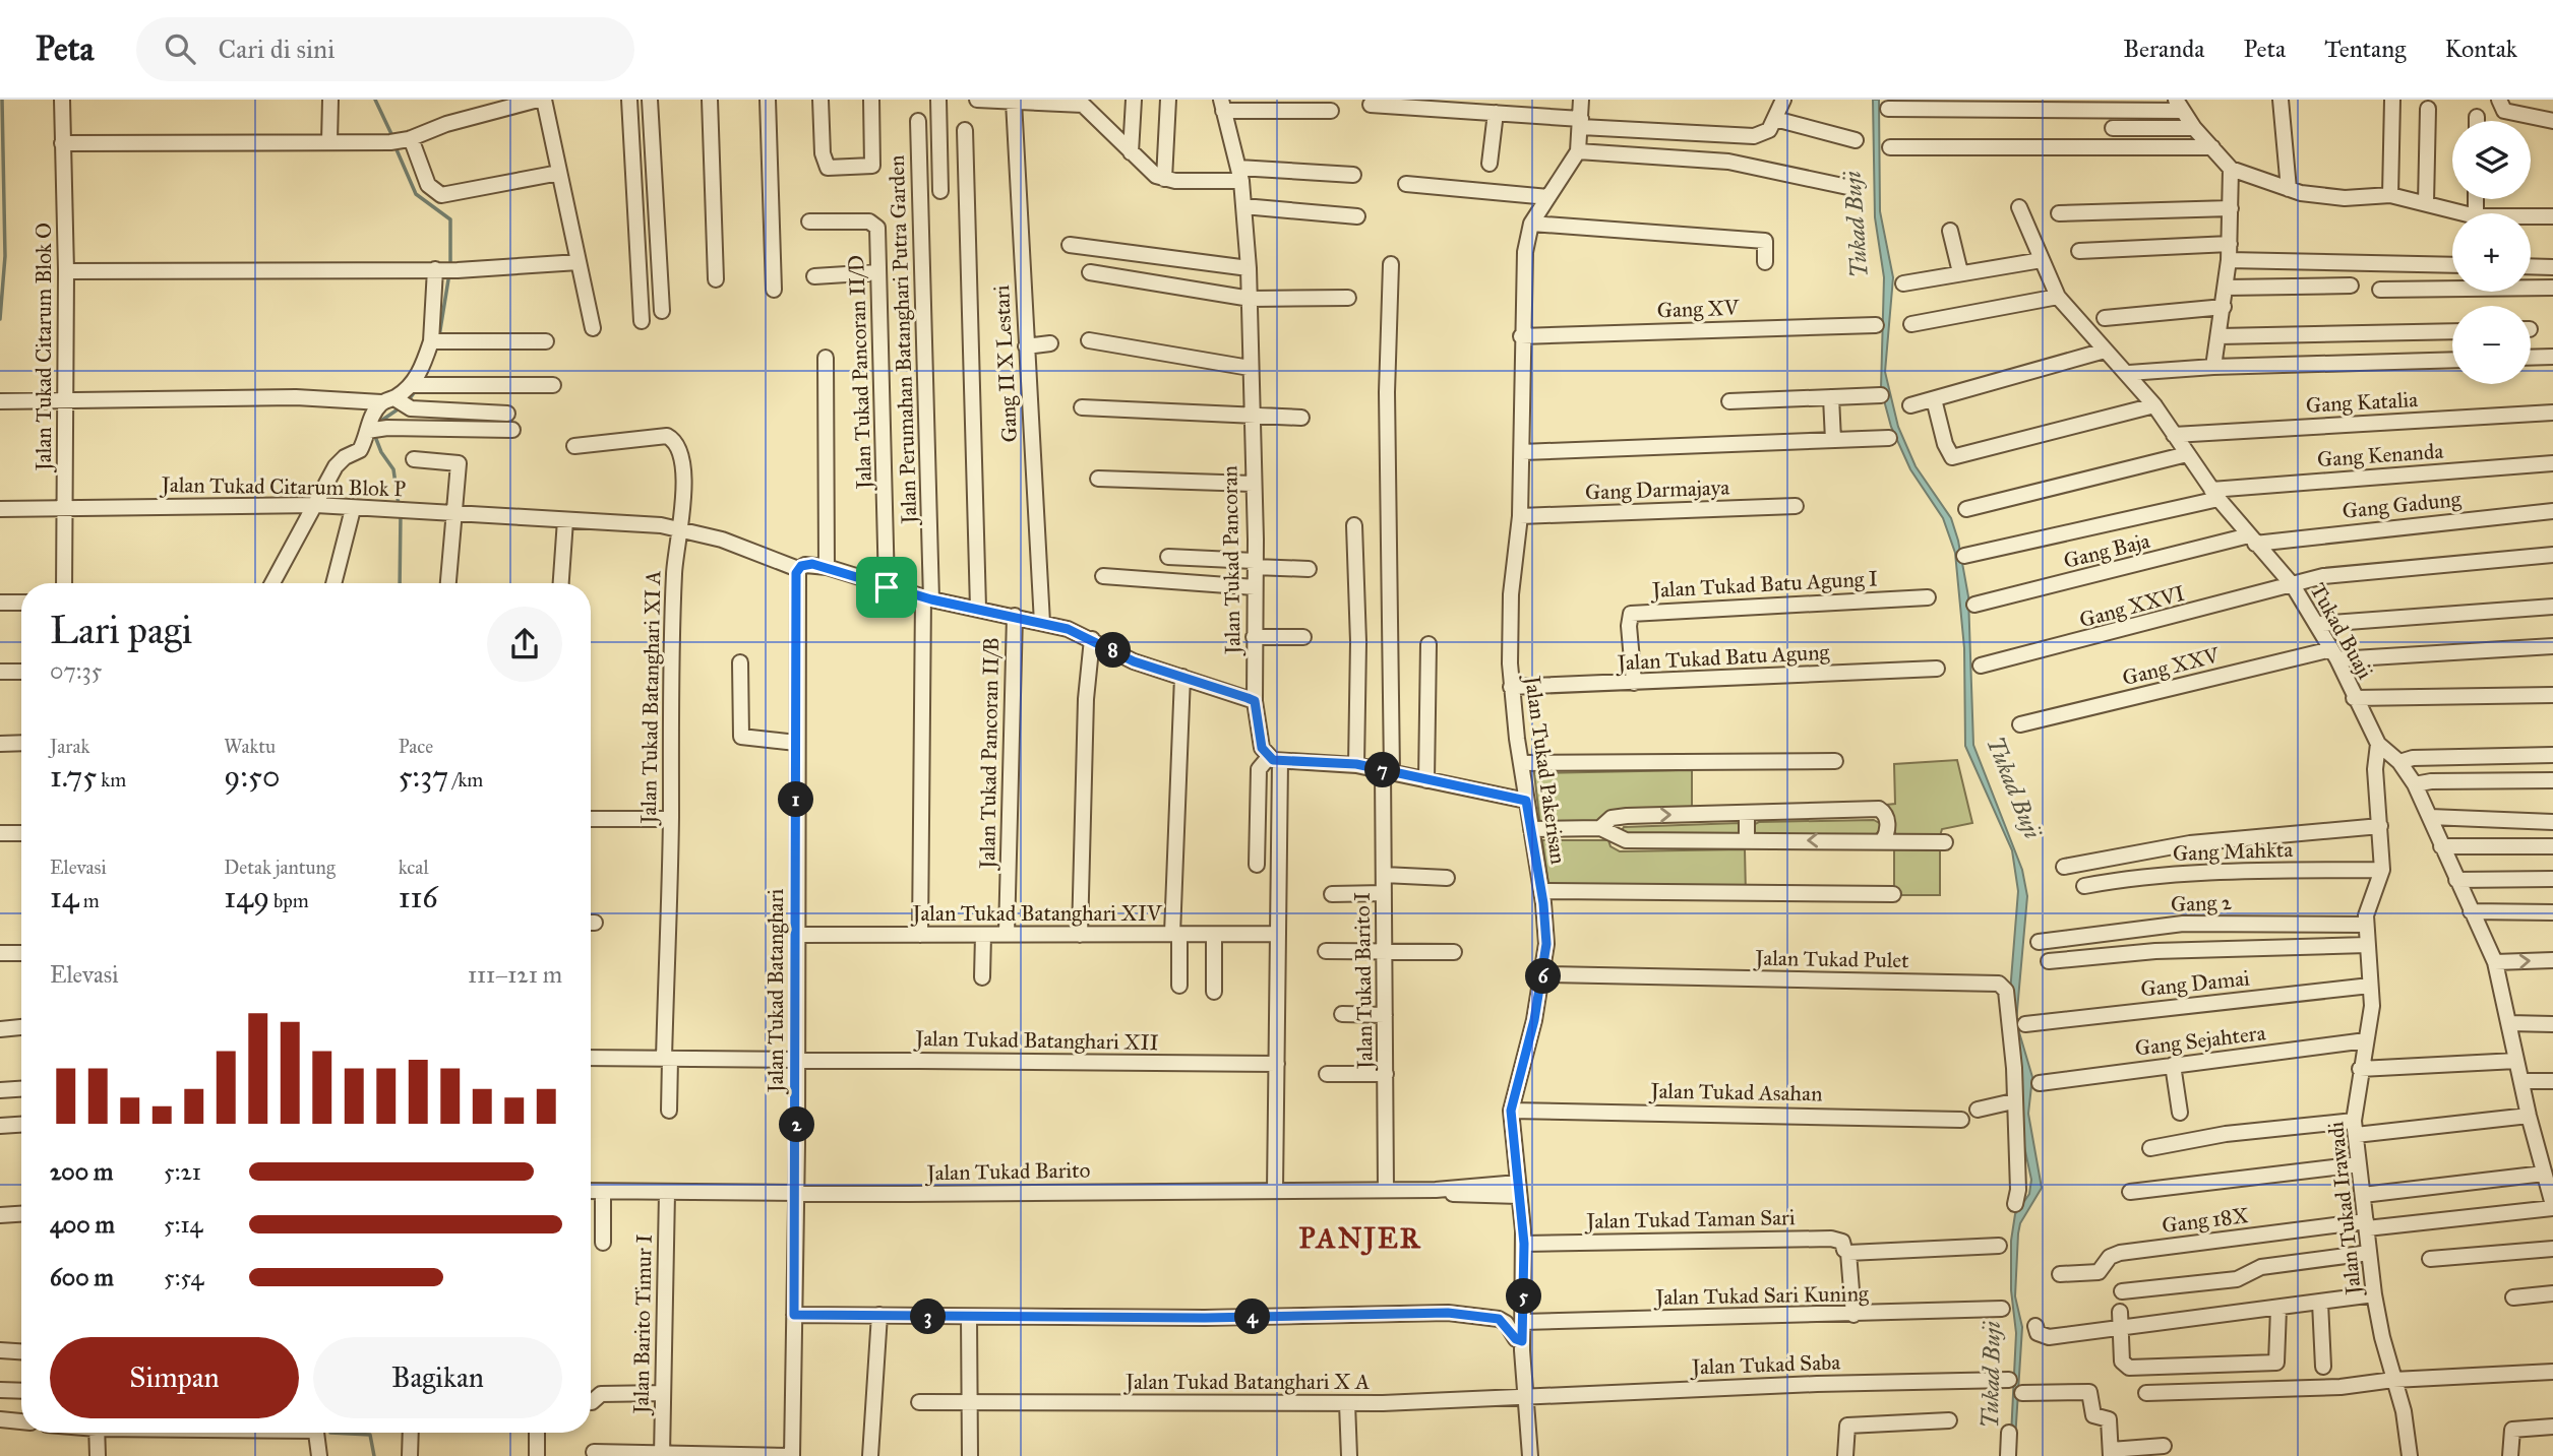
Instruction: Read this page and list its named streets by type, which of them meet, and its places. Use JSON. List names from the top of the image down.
{
  "streets": {
    "street": [
      "Gang XV",
      "Jalan Perumahan Batanghari Putra Garden",
      "Jalan Tukad Citarum Blok O",
      "Gang II X Lestari",
      "Jalan Tukad Pancoran II/D",
      "Gang Katalia",
      "Gang Kenanda",
      "Jalan Tukad Citarum Blok P",
      "Gang Darmajaya",
      "Gang Gadung",
      "Gang Baja",
      "Jalan Tukad Pancoran",
      "Jalan Tukad Batu Agung I",
      "Gang XXVI",
      "Tukad Buaji",
      "Jalan Tukad Batu Agung",
      "Gang XXV",
      "Jalan Tukad Batanghari XI A",
      "Jalan Tukad Pancoran II/B",
      "Jalan Tukad Pakerisan",
      "Gang Mahkta",
      "Gang 2",
      "Jalan Tukad Batanghari XIV",
      "Jalan Tukad Pulet",
      "Jalan Tukad Barito I",
      "Gang Damai",
      "Jalan Tukad Batanghari",
      "Jalan Tukad Batanghari XII",
      "Gang Sejahtera",
      "Jalan Tukad Asahan",
      "Jalan Tukad Barito",
      "Jalan Tukad Irawadi",
      "Jalan Tukad Taman Sari",
      "Gang 18X",
      "Jalan Tukad Sari Kuning",
      "Jalan Barito Timur I",
      "Jalan Tukad Saba",
      "Jalan Tukad Batanghari X A"
    ]
  },
  "crossings": [
    ["Gang XV", "Jalan Tukad Pakerisan"],
    ["Jalan Tukad Citarum Blok O", "Jalan Tukad Citarum Blok P"],
    ["Gang Katalia", "Tukad Buaji"],
    ["Gang Kenanda", "Tukad Buaji"],
    ["Jalan Tukad Citarum Blok P", "Jalan Tukad Batanghari XI A"],
    ["Jalan Tukad Citarum Blok P", "Jalan Tukad Batanghari"],
    ["Gang Darmajaya", "Jalan Tukad Pakerisan"],
    ["Gang Gadung", "Gang Baja"],
    ["Gang Gadung", "Tukad Buaji"],
    ["Gang Baja", "Tukad Buaji"],
    ["Jalan Tukad Pancoran", "Jalan Tukad Batanghari XIV"],
    ["Jalan Tukad Pancoran", "Jalan Tukad Batanghari XII"],
    ["Jalan Tukad Pancoran", "Jalan Tukad Barito"],
    ["Jalan Tukad Batu Agung I", "Jalan Tukad Batu Agung"],
    ["Gang XXVI", "Tukad Buaji"],
    ["Tukad Buaji", "Gang XXV"],
    ["Tukad Buaji", "Jalan Tukad Irawadi"],
    ["Tukad Buaji", "Gang 18X"],
    ["Jalan Tukad Batu Agung", "Jalan Tukad Pakerisan"],
    ["Jalan Tukad Batanghari XI A", "Jalan Tukad Batanghari XII"],
    ["Jalan Tukad Pancoran II/B", "Jalan Tukad Batanghari XIV"],
    ["Jalan Tukad Pakerisan", "Jalan Tukad Pulet"],
    ["Jalan Tukad Pakerisan", "Jalan Tukad Asahan"],
    ["Jalan Tukad Pakerisan", "Jalan Tukad Barito"],
    ["Jalan Tukad Pakerisan", "Jalan Tukad Taman Sari"],
    ["Jalan Tukad Pakerisan", "Jalan Tukad Sari Kuning"],
    ["Jalan Tukad Pakerisan", "Jalan Tukad Saba"],
    ["Jalan Tukad Pakerisan", "Jalan Tukad Batanghari X A"],
    ["Gang Mahkta", "Jalan Tukad Irawadi"],
    ["Gang 2", "Jalan Tukad Irawadi"],
    ["Jalan Tukad Batanghari XIV", "Jalan Tukad Batanghari"],
    ["Jalan Tukad Barito I", "Jalan Tukad Barito"],
    ["Gang Damai", "Jalan Tukad Irawadi"],
    ["Jalan Tukad Batanghari", "Jalan Tukad Batanghari XII"],
    ["Jalan Tukad Batanghari", "Jalan Tukad Barito"],
    ["Gang Sejahtera", "Jalan Tukad Irawadi"],
    ["Jalan Tukad Barito", "Jalan Barito Timur I"],
    ["Jalan Tukad Irawadi", "Gang 18X"],
    ["Jalan Tukad Saba", "Jalan Tukad Batanghari X A"]
  ],
  "districts": ["PANJER"],
  "water": ["Tukad Buji"],
  "page": {
    "header": "Peta",
    "search": "Cari di sini",
    "nav": [
      "Beranda",
      "Peta",
      "Tentang",
      "Kontak"
    ],
    "map_buttons": ["+", "−"],
    "heading": ["Lari pagi", "07:35"],
    "pins": [
      "8",
      "7",
      "1",
      "6",
      "2",
      "5",
      "3",
      "4"
    ],
    "stats": [
      ["Jarak", "1.75 km"],
      ["Waktu", "9:50"],
      ["Pace", "5:37 /km"],
      ["Elevasi", "14 m"],
      ["Detak jantung", "149 bpm"],
      ["kcal", "116"]
    ],
    "chart": ["Elevasi", "111–121 m"],
    "list": [
      {
        "name": "200 m",
        "note": "5:21"
      },
      {
        "name": "400 m",
        "note": "5:14"
      },
      {
        "name": "600 m",
        "note": "5:54"
      }
    ],
    "buttons": ["Simpan", "Bagikan"]
  }
}
